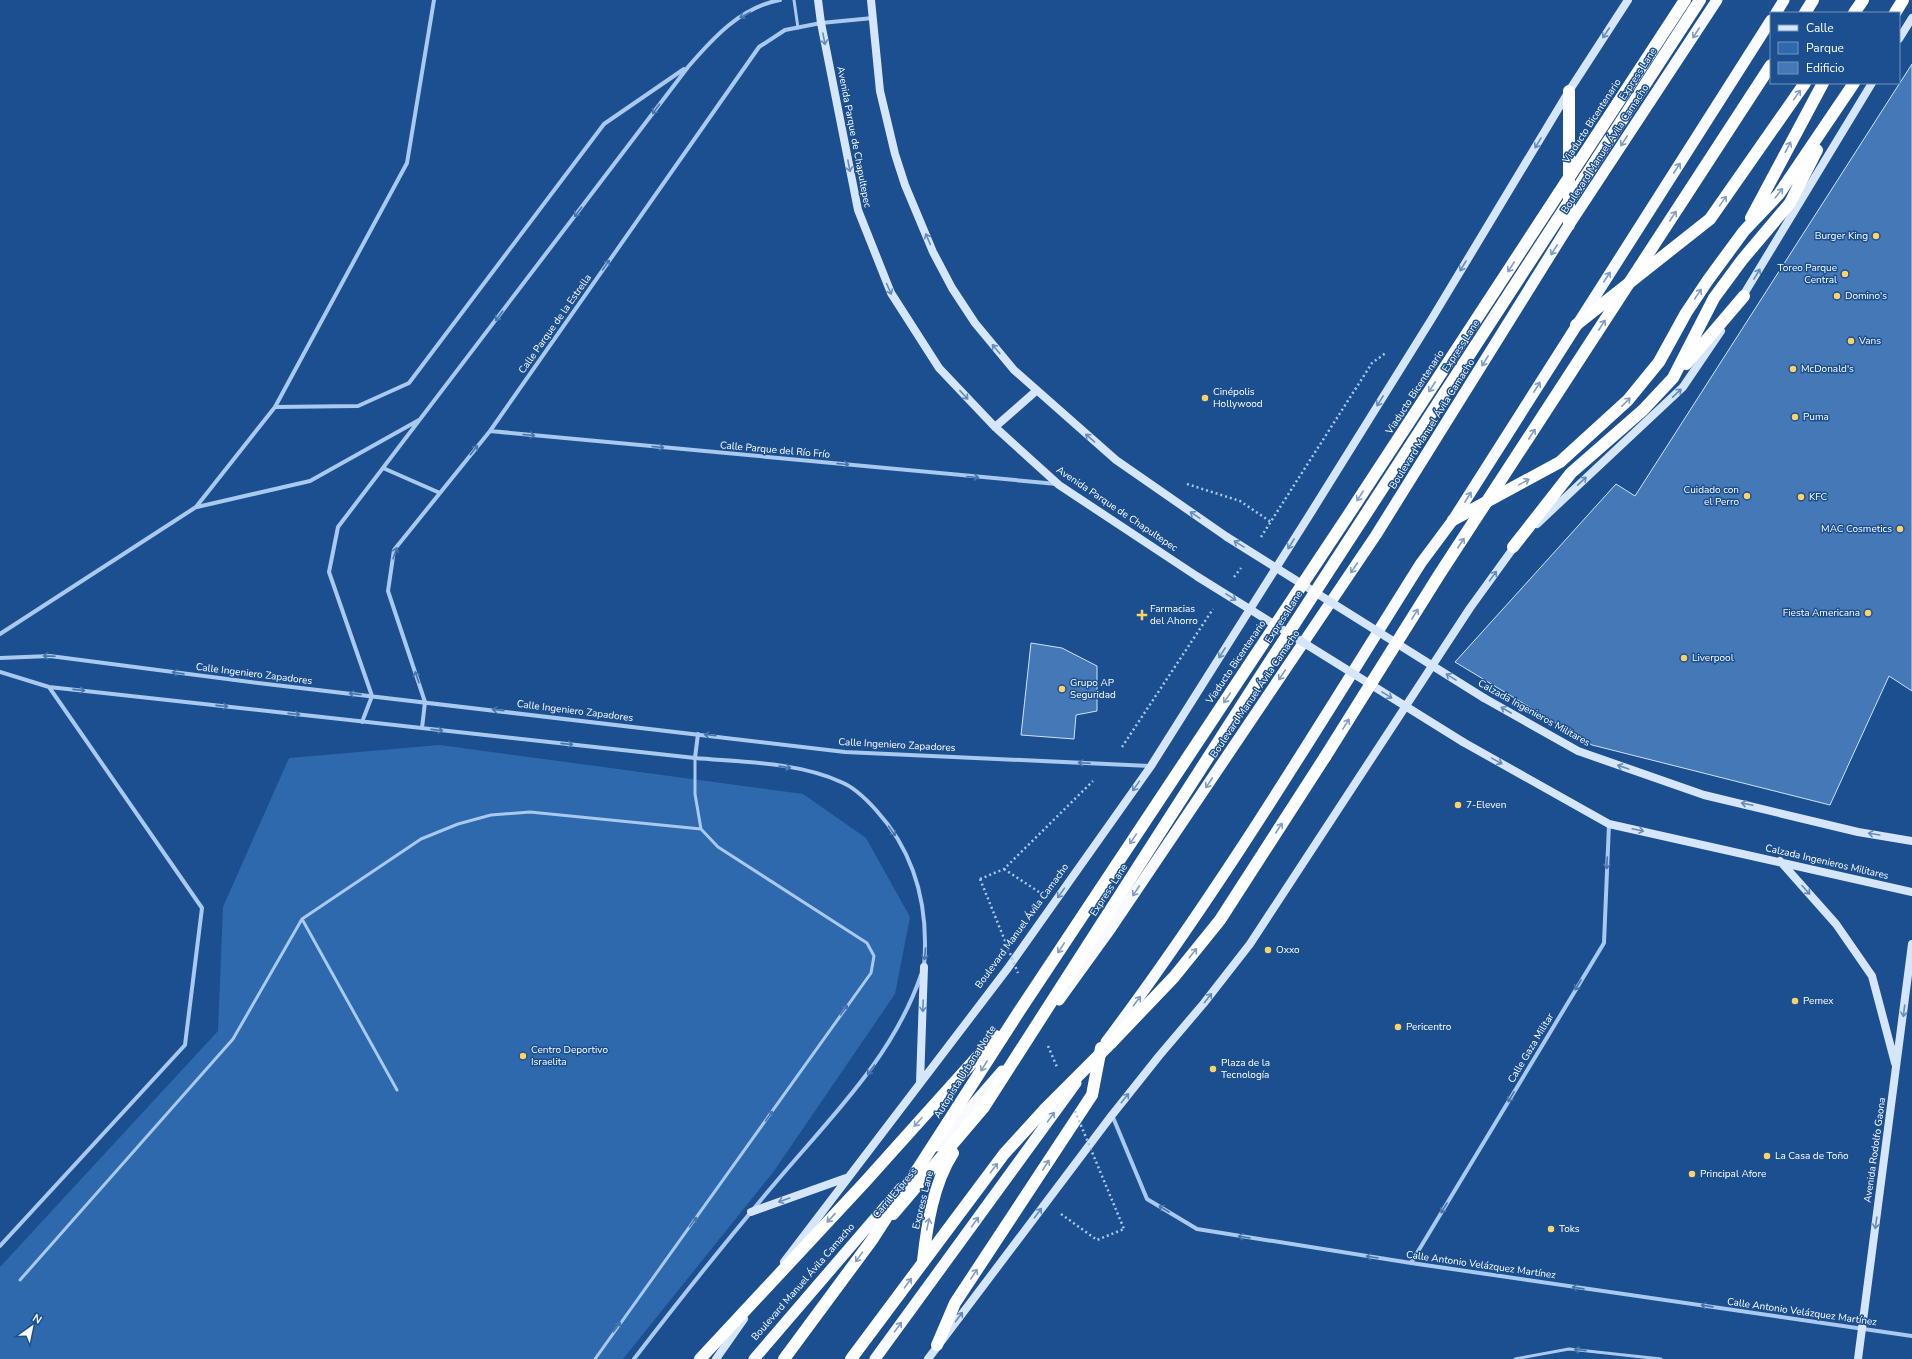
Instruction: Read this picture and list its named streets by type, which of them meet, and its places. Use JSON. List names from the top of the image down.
{
  "streets": {
    "highway": [
      "Express Lane",
      "Viaducto Bicentenario",
      "Boulevard Manuel Ávila Camacho",
      "Autopista Urbana Norte",
      "Carril Express"
    ],
    "main road": ["Avenida Parque de Chapultepec", "Calzada Ingenieros Militares", "Avenida Rodolfo Gaona"],
    "street": [
      "Calle Parque de la Estrella",
      "Calle Parque del Río Frío",
      "Calle Ingeniero Zapadores",
      "Calle Gaza Militar",
      "Calle Antonio Velázquez Martínez"
    ]
  },
  "crossings": [
    ["Express Lane", "Carril Express"],
    ["Viaducto Bicentenario", "Autopista Urbana Norte"],
    ["Avenida Parque de Chapultepec", "Calle Parque de la Estrella"],
    ["Avenida Parque de Chapultepec", "Calle Parque del Río Frío"],
    ["Avenida Parque de Chapultepec", "Calzada Ingenieros Militares"],
    ["Boulevard Manuel Ávila Camacho", "Calle Ingeniero Zapadores"],
    ["Calle Parque de la Estrella", "Calle Parque del Río Frío"],
    ["Calle Parque de la Estrella", "Calle Ingeniero Zapadores"],
    ["Calzada Ingenieros Militares", "Calle Gaza Militar"],
    ["Calle Gaza Militar", "Calle Antonio Velázquez Martínez"],
    ["Autopista Urbana Norte", "Carril Express"],
    ["Avenida Rodolfo Gaona", "Calle Antonio Velázquez Martínez"]
  ],
  "one_way": [
    "Boulevard Manuel Ávila Camacho",
    "Calle Parque de la Estrella",
    "Calle Parque del Río Frío",
    "Calle Gaza Militar",
    "Avenida Rodolfo Gaona",
    "Calle Antonio Velázquez Martínez"
  ],
  "places": {
    "other": [
      "Burger King",
      "Toreo Parque Central",
      "Domino's",
      "Vans",
      "McDonald's",
      "Cinépolis Hollywood",
      "Puma",
      "Cuidado con el Perro",
      "KFC",
      "MAC Cosmetics",
      "Fiesta Americana",
      "Liverpool",
      "Grupo AP Seguridad",
      "7-Eleven",
      "Oxxo",
      "Pemex",
      "Pericentro",
      "Centro Deportivo Israelita",
      "Plaza de la Tecnología",
      "La Casa de Toño",
      "Principal Afore",
      "Toks"
    ],
    "health": ["Farmacias del Ahorro"]
  },
  "legend": ["Calle", "Parque", "Edificio"],
  "north": "top right"
}
